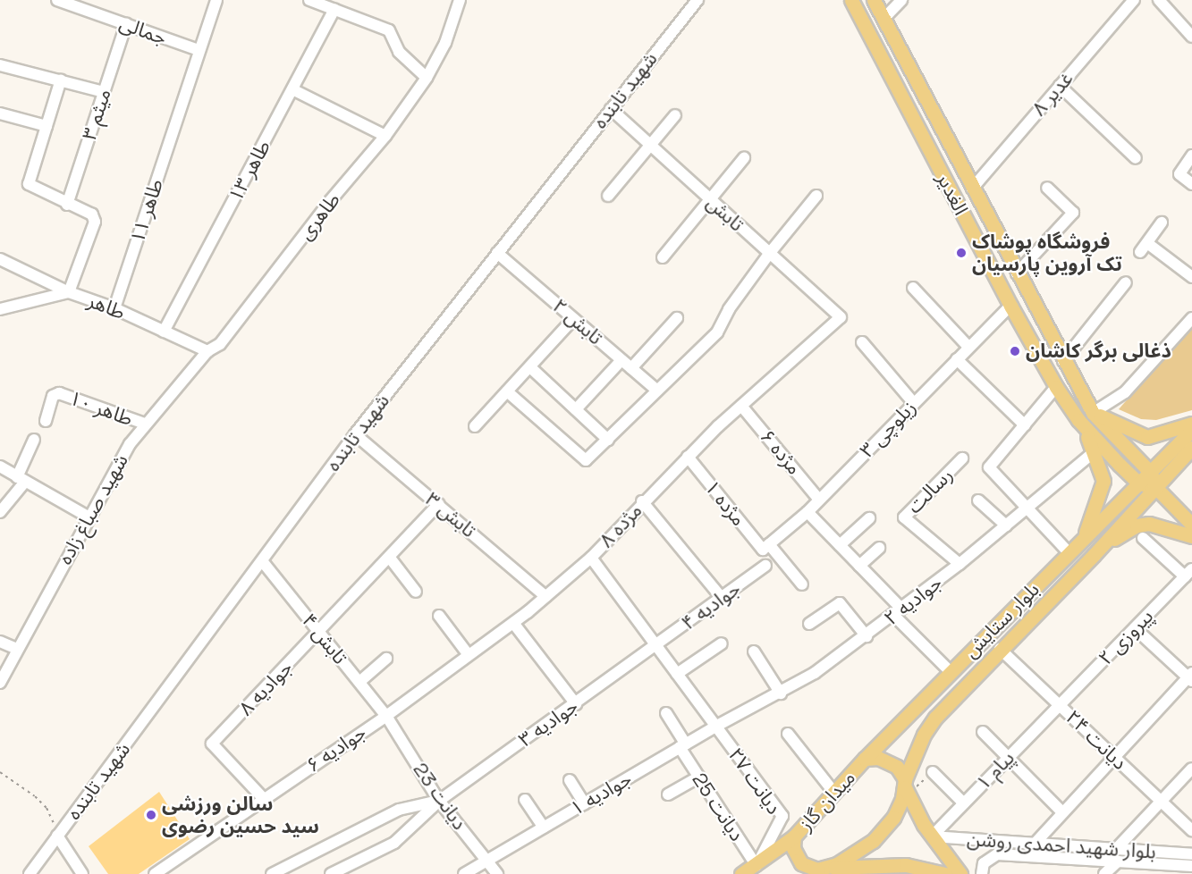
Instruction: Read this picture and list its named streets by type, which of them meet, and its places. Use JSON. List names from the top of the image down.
{
  "streets": {
    "main road": ["الغدیر", "بلوار ستایش", "میدان گاز"],
    "street": [
      "جمالی",
      "شهید تابنده",
      "غدیر ۸",
      "میثم ۳",
      "طاهر ۱۳",
      "طاهر ۱۱",
      "تابش",
      "طاهری",
      "طاهر",
      "تابش ۲",
      "طاهر ۱۰",
      "زیلوچی ۳",
      "مژده ۶",
      "رسالت",
      "مژده ۱",
      "شهید صباغ زاده",
      "تابش ۳",
      "مژده ۸",
      "جوادیه ۲",
      "جوادیه ۴",
      "پیروزی ۲",
      "تابش ۴",
      "جوادیه ۸",
      "جوادیه ۳",
      "دیانت ۲۴",
      "جوادیه ۶",
      "پیام ۱",
      "دیانت ۲۷",
      "جوادیه ۱",
      "دیانت 23",
      "دیانت 25",
      "بلوار شهید احمدی روشن"
    ]
  },
  "crossings": [
    ["جمالی", "میثم ۳"],
    ["جمالی", "طاهر ۱۱"],
    ["شهید تابنده", "تابش"],
    ["شهید تابنده", "تابش ۲"],
    ["شهید تابنده", "تابش ۳"],
    ["شهید تابنده", "تابش ۴"],
    ["غدیر ۸", "الغدیر"],
    ["طاهر ۱۳", "طاهر"],
    ["الغدیر", "زیلوچی ۳"],
    ["الغدیر", "بلوار ستایش"],
    ["طاهر ۱۱", "طاهر"],
    ["تابش", "مژده ۸"],
    ["طاهری", "طاهر"],
    ["طاهری", "شهید صباغ زاده"],
    ["طاهر", "شهید صباغ زاده"],
    ["طاهر ۱۰", "شهید صباغ زاده"],
    ["زیلوچی ۳", "مژده ۶"],
    ["زیلوچی ۳", "مژده ۱"],
    ["مژده ۶", "مژده ۸"],
    ["رسالت", "جوادیه ۲"],
    ["مژده ۱", "مژده ۸"],
    ["تابش ۳", "مژده ۸"],
    ["تابش ۳", "جوادیه ۸"],
    ["مژده ۸", "تابش ۴"],
    ["مژده ۸", "جوادیه ۶"],
    ["مژده ۸", "دیانت 23"],
    ["جوادیه ۲", "دیانت ۲۷"],
    ["جوادیه ۲", "جوادیه ۱"],
    ["جوادیه ۴", "جوادیه ۳"],
    ["بلوار ستایش", "دیانت ۲۴"],
    ["بلوار ستایش", "میدان گاز"],
    ["پیروزی ۲", "دیانت ۲۴"],
    ["پیروزی ۲", "پیام ۱"],
    ["تابش ۴", "جوادیه ۸"],
    ["تابش ۴", "جوادیه ۶"],
    ["تابش ۴", "دیانت 23"],
    ["جوادیه ۸", "جوادیه ۶"],
    ["جوادیه ۳", "دیانت 23"],
    ["دیانت ۲۴", "پیام ۱"],
    ["جوادیه ۶", "دیانت 23"],
    ["پیام ۱", "میدان گاز"],
    ["پیام ۱", "بلوار شهید احمدی روشن"],
    ["دیانت ۲۷", "جوادیه ۱"],
    ["دیانت ۲۷", "دیانت 25"],
    ["جوادیه ۱", "دیانت 23"],
    ["جوادیه ۱", "دیانت 25"],
    ["میدان گاز", "بلوار شهید احمدی روشن"]
  ],
  "places": ["فروشگاه پوشاک تک آروین پارسیان", "ذغالی برگر کاشان", "سالن ورزشی سید حسین رضوی"]
}
